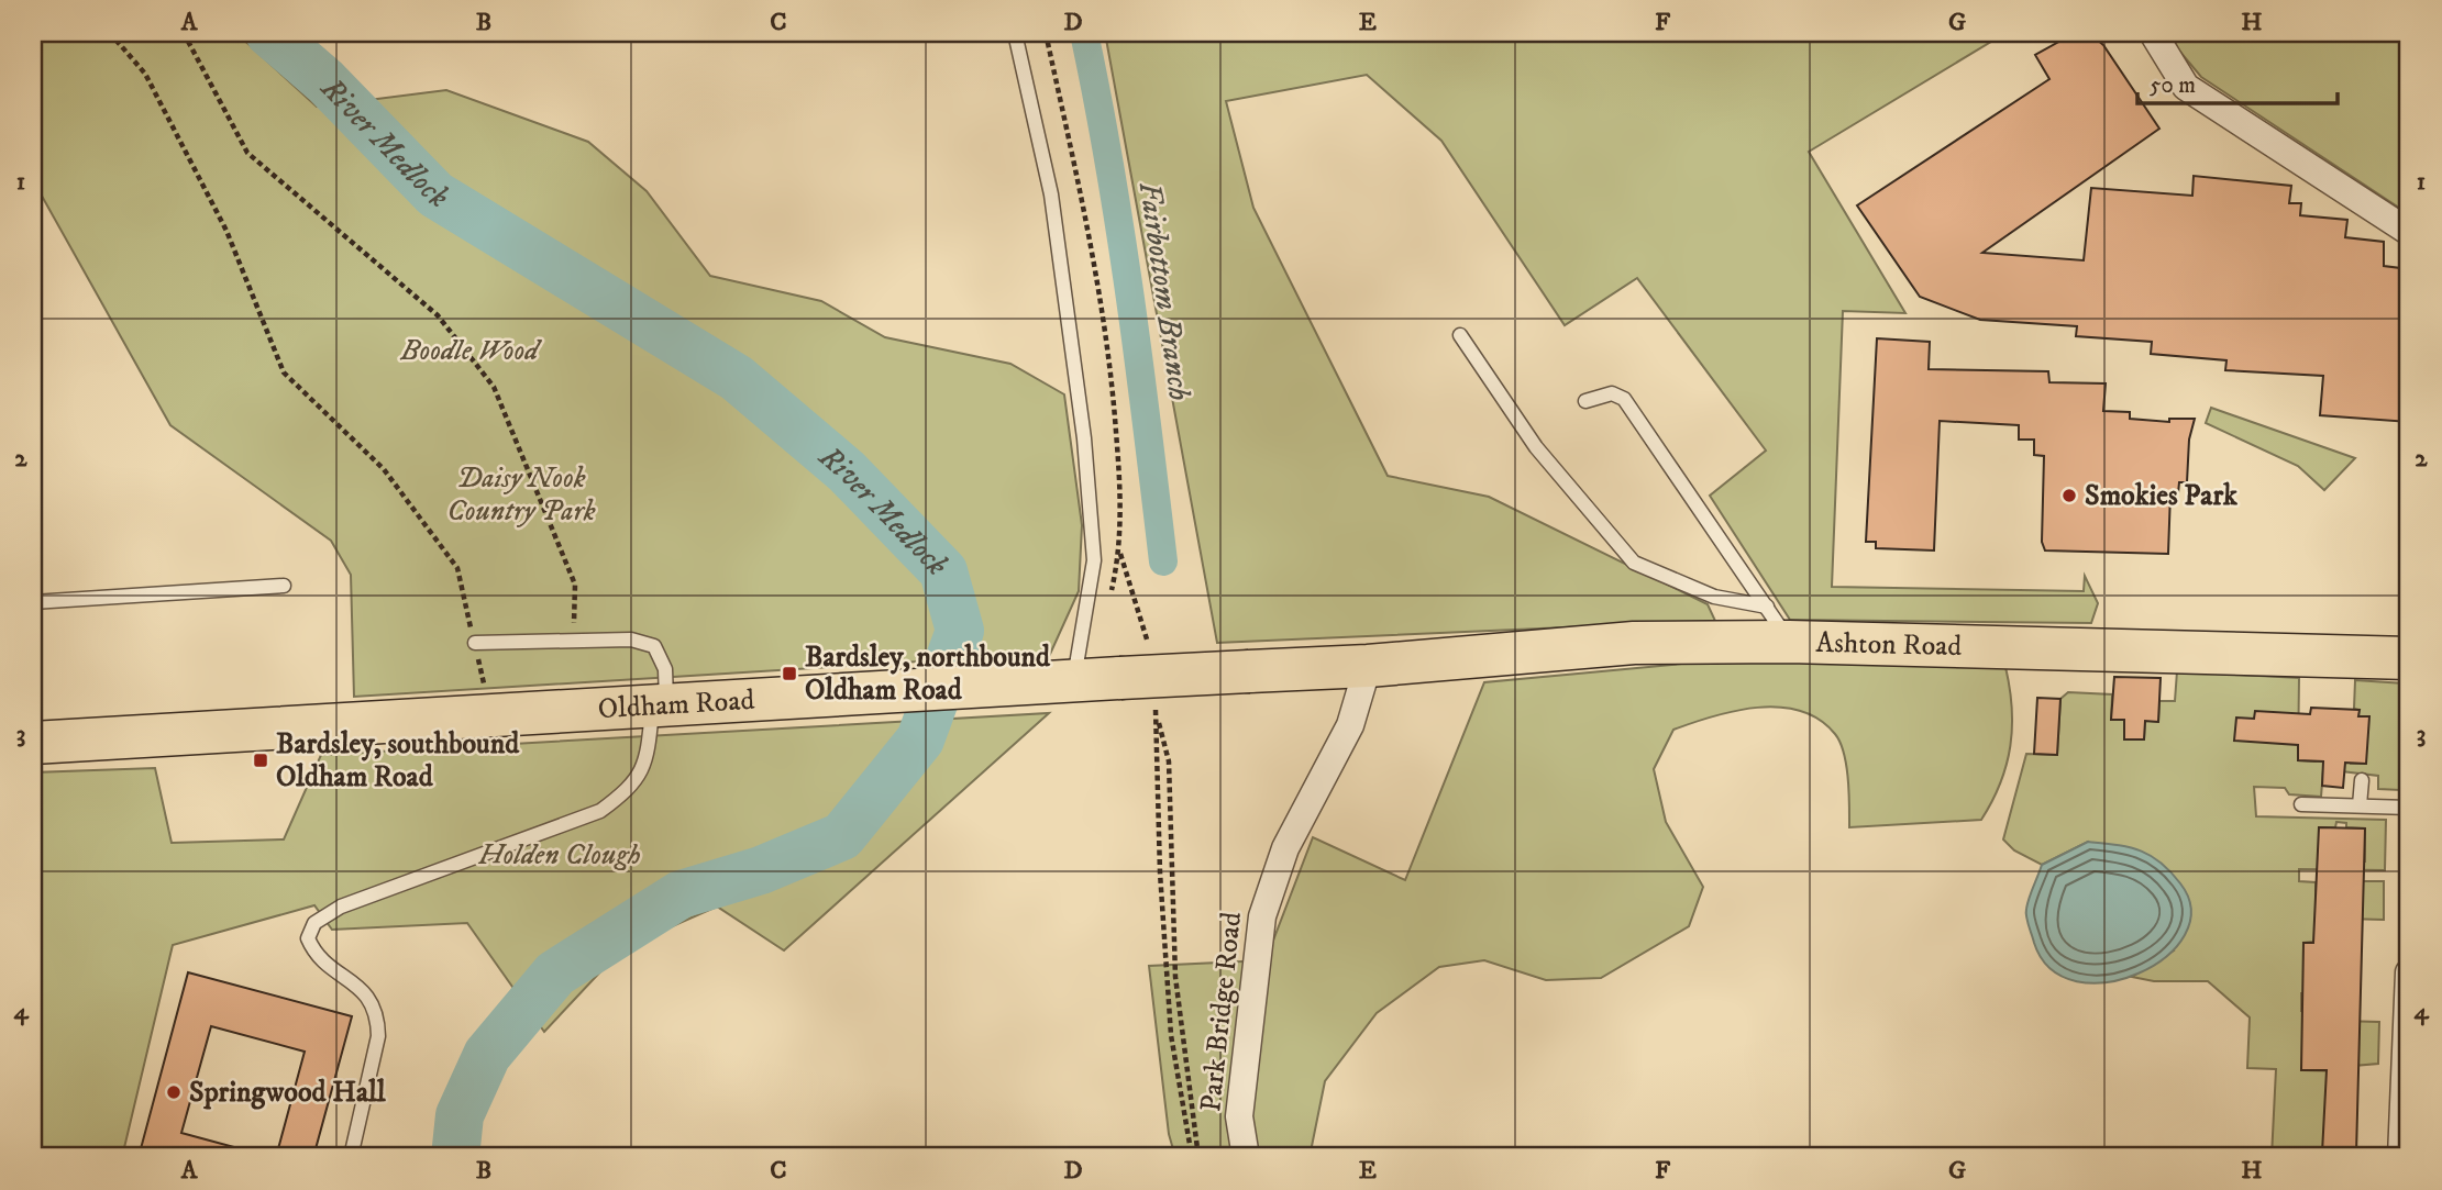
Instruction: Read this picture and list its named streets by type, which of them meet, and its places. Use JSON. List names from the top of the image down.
{
  "streets": {
    "highway": ["Ashton Road", "Oldham Road"],
    "street": ["Park Bridge Road"]
  },
  "crossings": [
    ["Ashton Road", "Oldham Road"],
    ["Ashton Road", "Park Bridge Road"],
    ["Oldham Road", "Park Bridge Road"]
  ],
  "water": ["River Medlock", "Fairbottom Branch"],
  "parks": ["Boodle Wood", "Daisy Nook Country Park", "Holden Clough"],
  "places": {
    "other": ["Smokies Park", "Springwood Hall"],
    "transit": ["Bardsley, northbound Oldham Road", "Bardsley, southbound Oldham Road"]
  },
  "scale_bar": "50 m",
  "grid": {
    "columns": [
      "A",
      "B",
      "C",
      "D",
      "E",
      "F",
      "G",
      "H"
    ],
    "rows": [
      "1",
      "2",
      "3",
      "4"
    ]
  }
}
